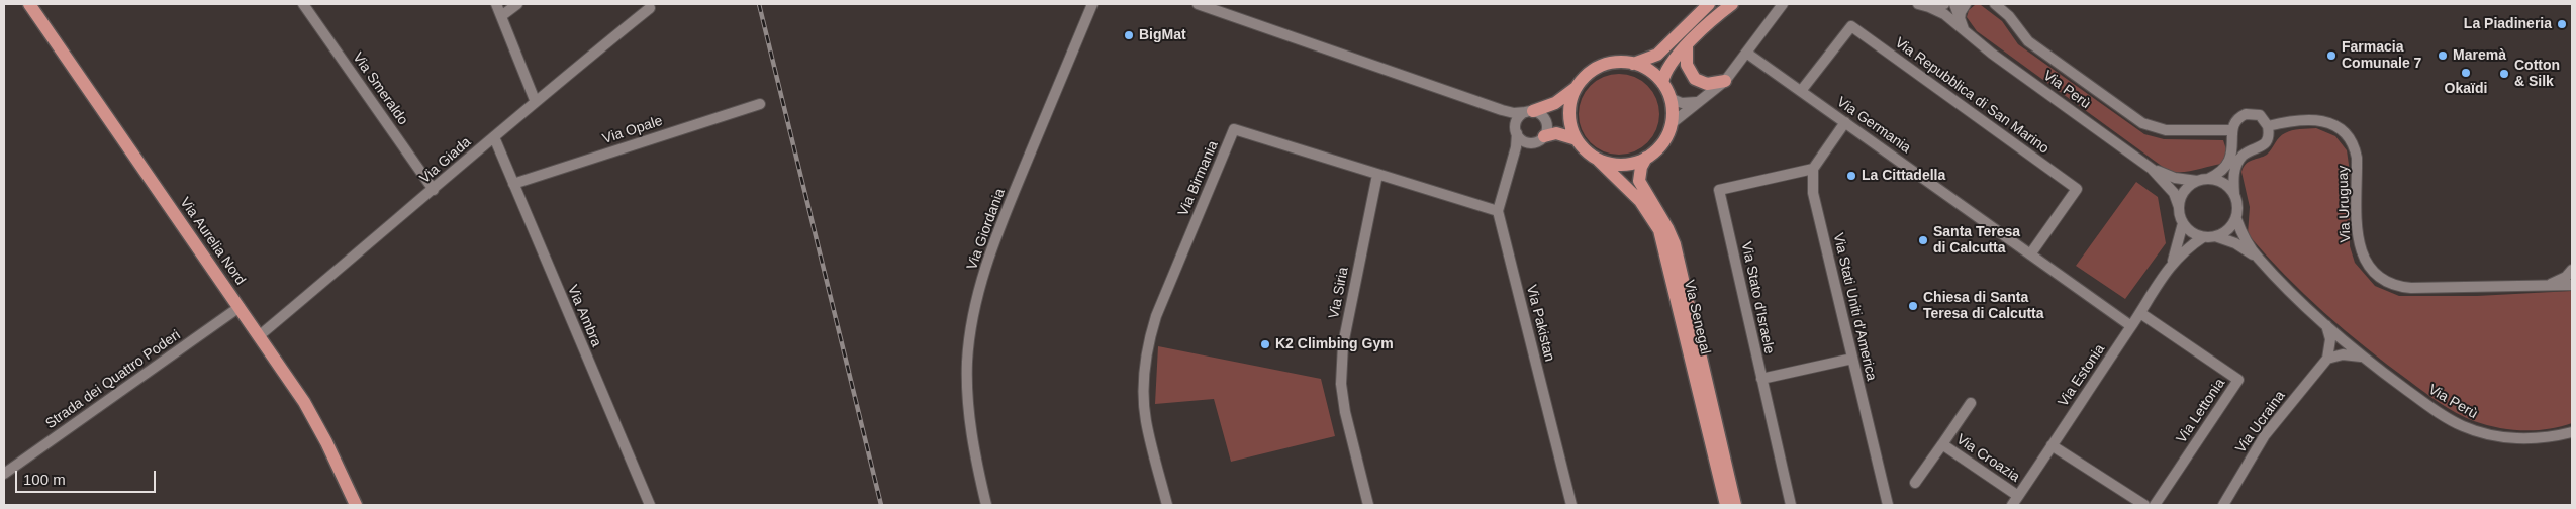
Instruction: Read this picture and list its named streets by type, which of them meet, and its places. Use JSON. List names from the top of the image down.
{
  "streets": {
    "main road": ["Via Aurelia Nord", "Via Senegal"],
    "street": [
      "Via Smeraldo",
      "Via Perù",
      "Via Repubblica di San Marino",
      "Via Germania",
      "Via Opale",
      "Via Giada",
      "Via Birmania",
      "Via Uruguay",
      "Via Giordania",
      "Via Siria",
      "Via Stato d'Israele",
      "Via Stati Uniti d'America",
      "Via Ambra",
      "Via Pakistan",
      "Via Estonia",
      "Strada dei Quattro Poderi",
      "Via Lettonia",
      "Via Ucraina",
      "Via Croazia"
    ]
  },
  "crossings": [
    ["Via Smeraldo", "Via Giada"],
    ["Via Perù", "Via Estonia"],
    ["Via Repubblica di San Marino", "Via Germania"],
    ["Via Germania", "Via Estonia"],
    ["Via Opale", "Via Ambra"],
    ["Via Giada", "Via Aurelia Nord"],
    ["Via Giada", "Via Ambra"],
    ["Via Birmania", "Via Siria"],
    ["Via Birmania", "Via Pakistan"],
    ["Via Aurelia Nord", "Strada dei Quattro Poderi"],
    ["Via Stato d'Israele", "Via Stati Uniti d'America"],
    ["Via Estonia", "Via Lettonia"],
    ["Via Estonia", "Via Croazia"]
  ],
  "places": [
    "La Piadineria",
    "BigMat",
    "Farmacia Comunale 7",
    "Maremà",
    "Okaïdi",
    "Cotton & Silk",
    "La Cittadella",
    "Santa Teresa di Calcutta",
    "Chiesa di Santa Teresa di Calcutta",
    "K2 Climbing Gym"
  ],
  "scale_bar": "100 m"
}
